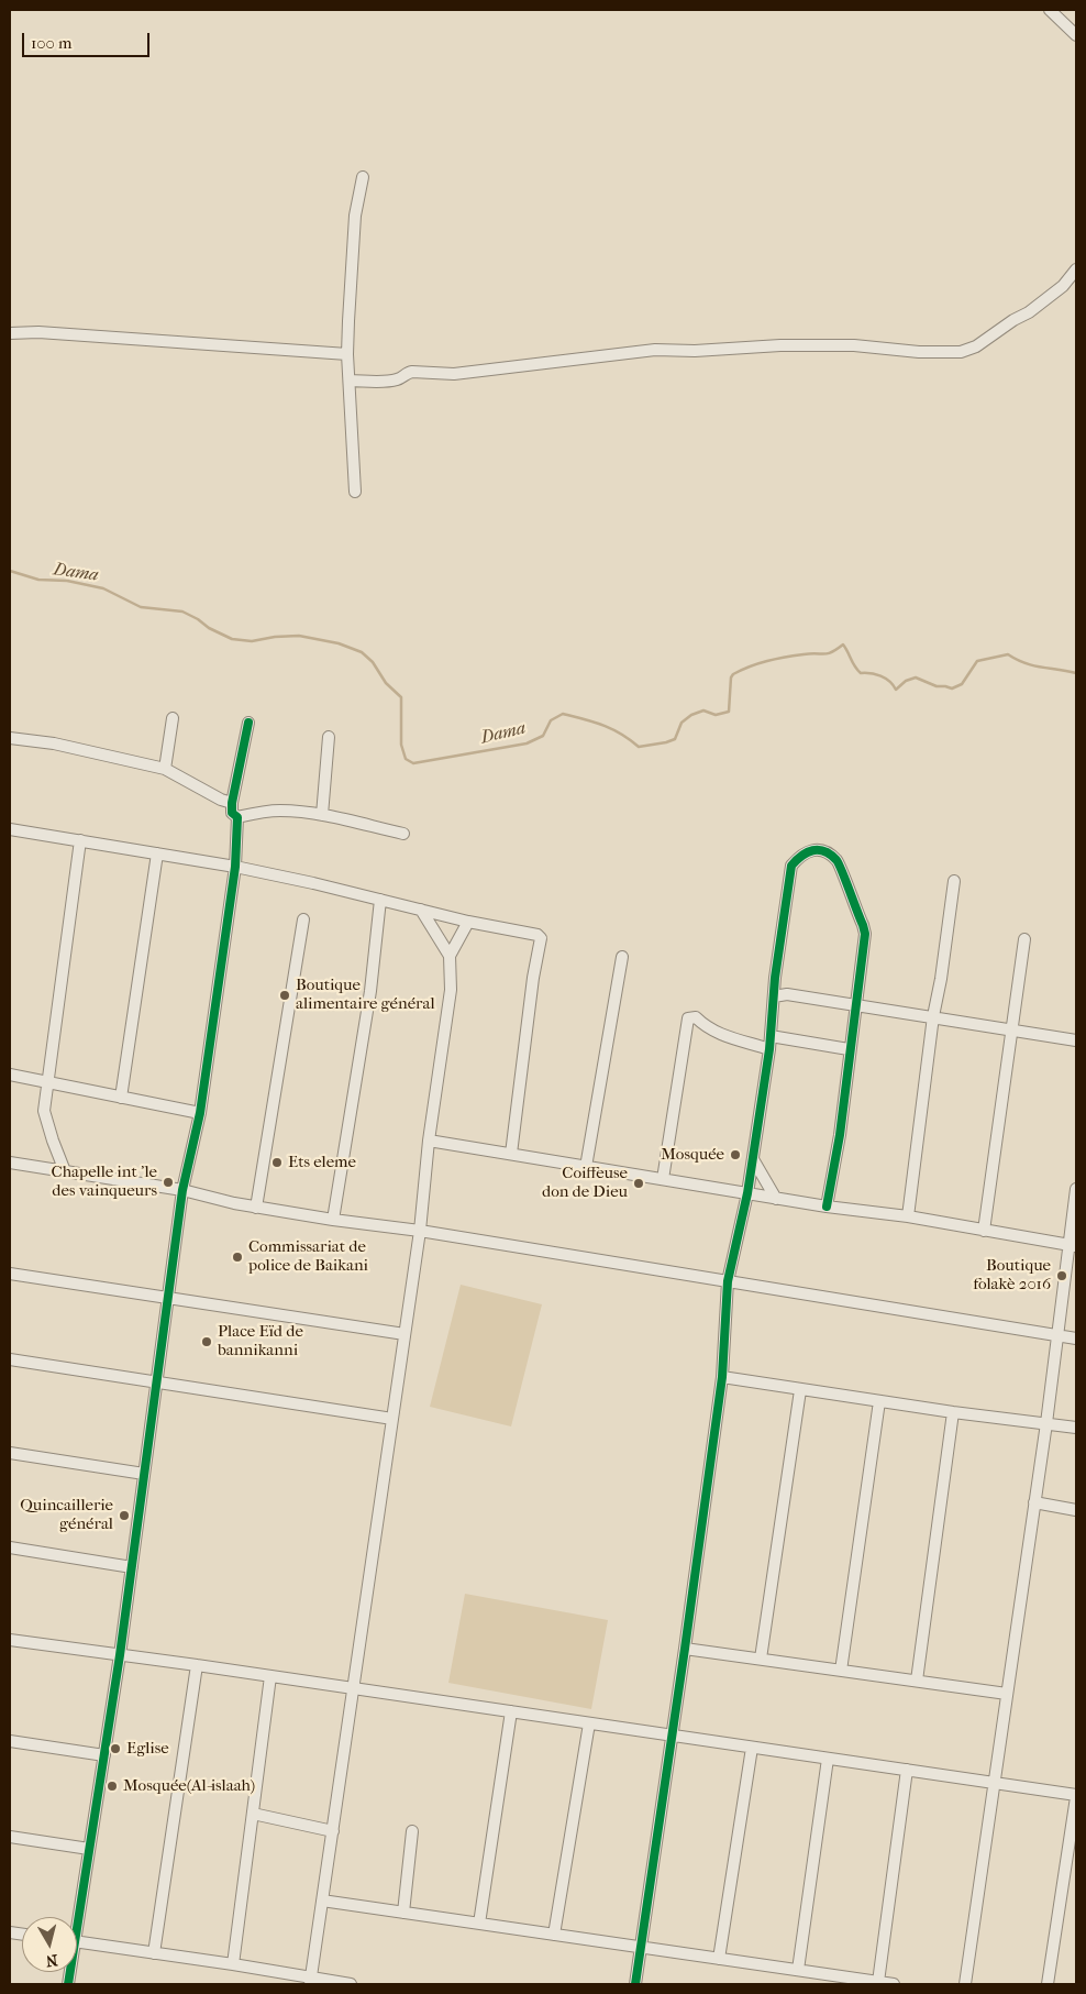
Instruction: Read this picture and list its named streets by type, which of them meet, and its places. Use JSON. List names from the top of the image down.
{
  "water": ["Dama"],
  "places": [
    "Boutique alimentaire général",
    "Mosquée",
    "Ets eleme",
    "Chapelle int 'le des vainqueurs",
    "Coiffeuse don de Dieu",
    "Commissariat de police de Baikani",
    "Boutique folakè 2016",
    "Place Eïd de bannikanni",
    "Quincaillerie général",
    "Eglise",
    "Mosquée(Al-islaah)"
  ],
  "scale_bar": "100 m",
  "north": "bottom"
}
